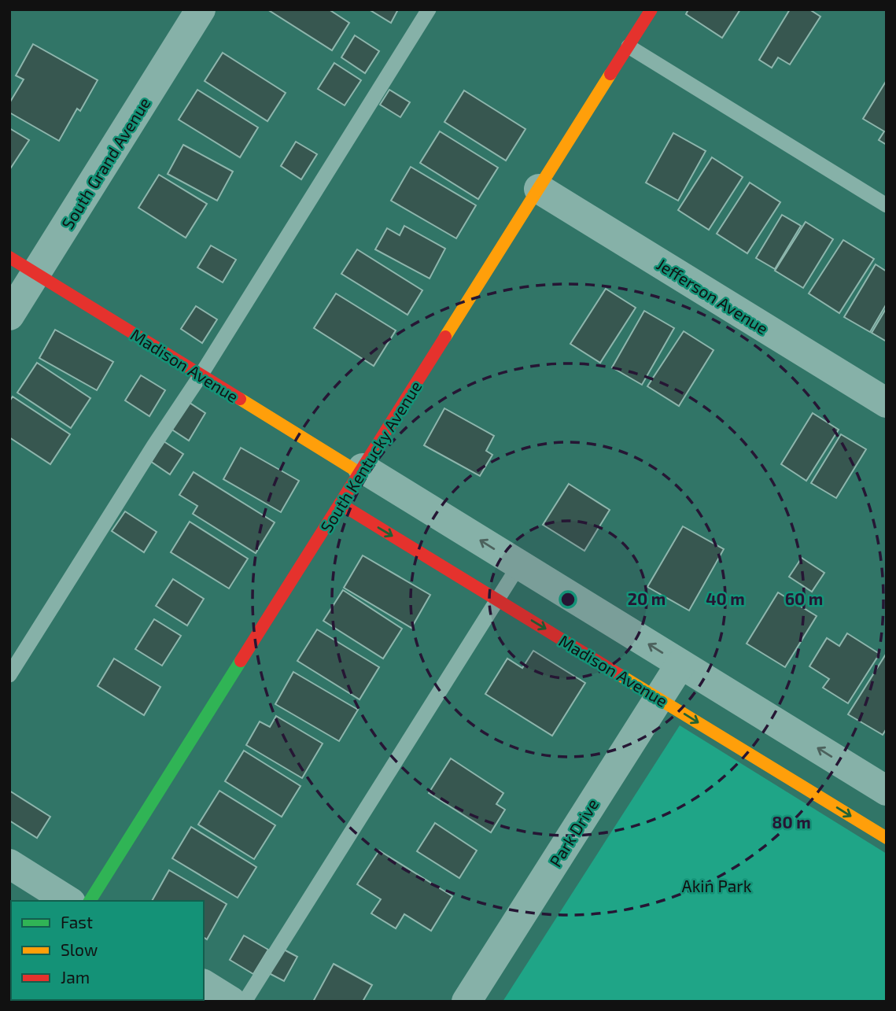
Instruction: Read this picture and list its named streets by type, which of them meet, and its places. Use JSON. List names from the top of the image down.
{
  "streets": {
    "street": [
      "South Grand Avenue",
      "Jefferson Avenue",
      "Madison Avenue",
      "South Kentucky Avenue",
      "Park Drive"
    ]
  },
  "crossings": [
    ["South Grand Avenue", "Madison Avenue"],
    ["Jefferson Avenue", "South Kentucky Avenue"],
    ["Madison Avenue", "South Kentucky Avenue"],
    ["Madison Avenue", "Park Drive"]
  ],
  "parks": ["Akin Park"],
  "legend": ["Fast", "Slow", "Jam"],
  "rings": [
    "20 m",
    "40 m",
    "60 m",
    "80 m"
  ]
}
